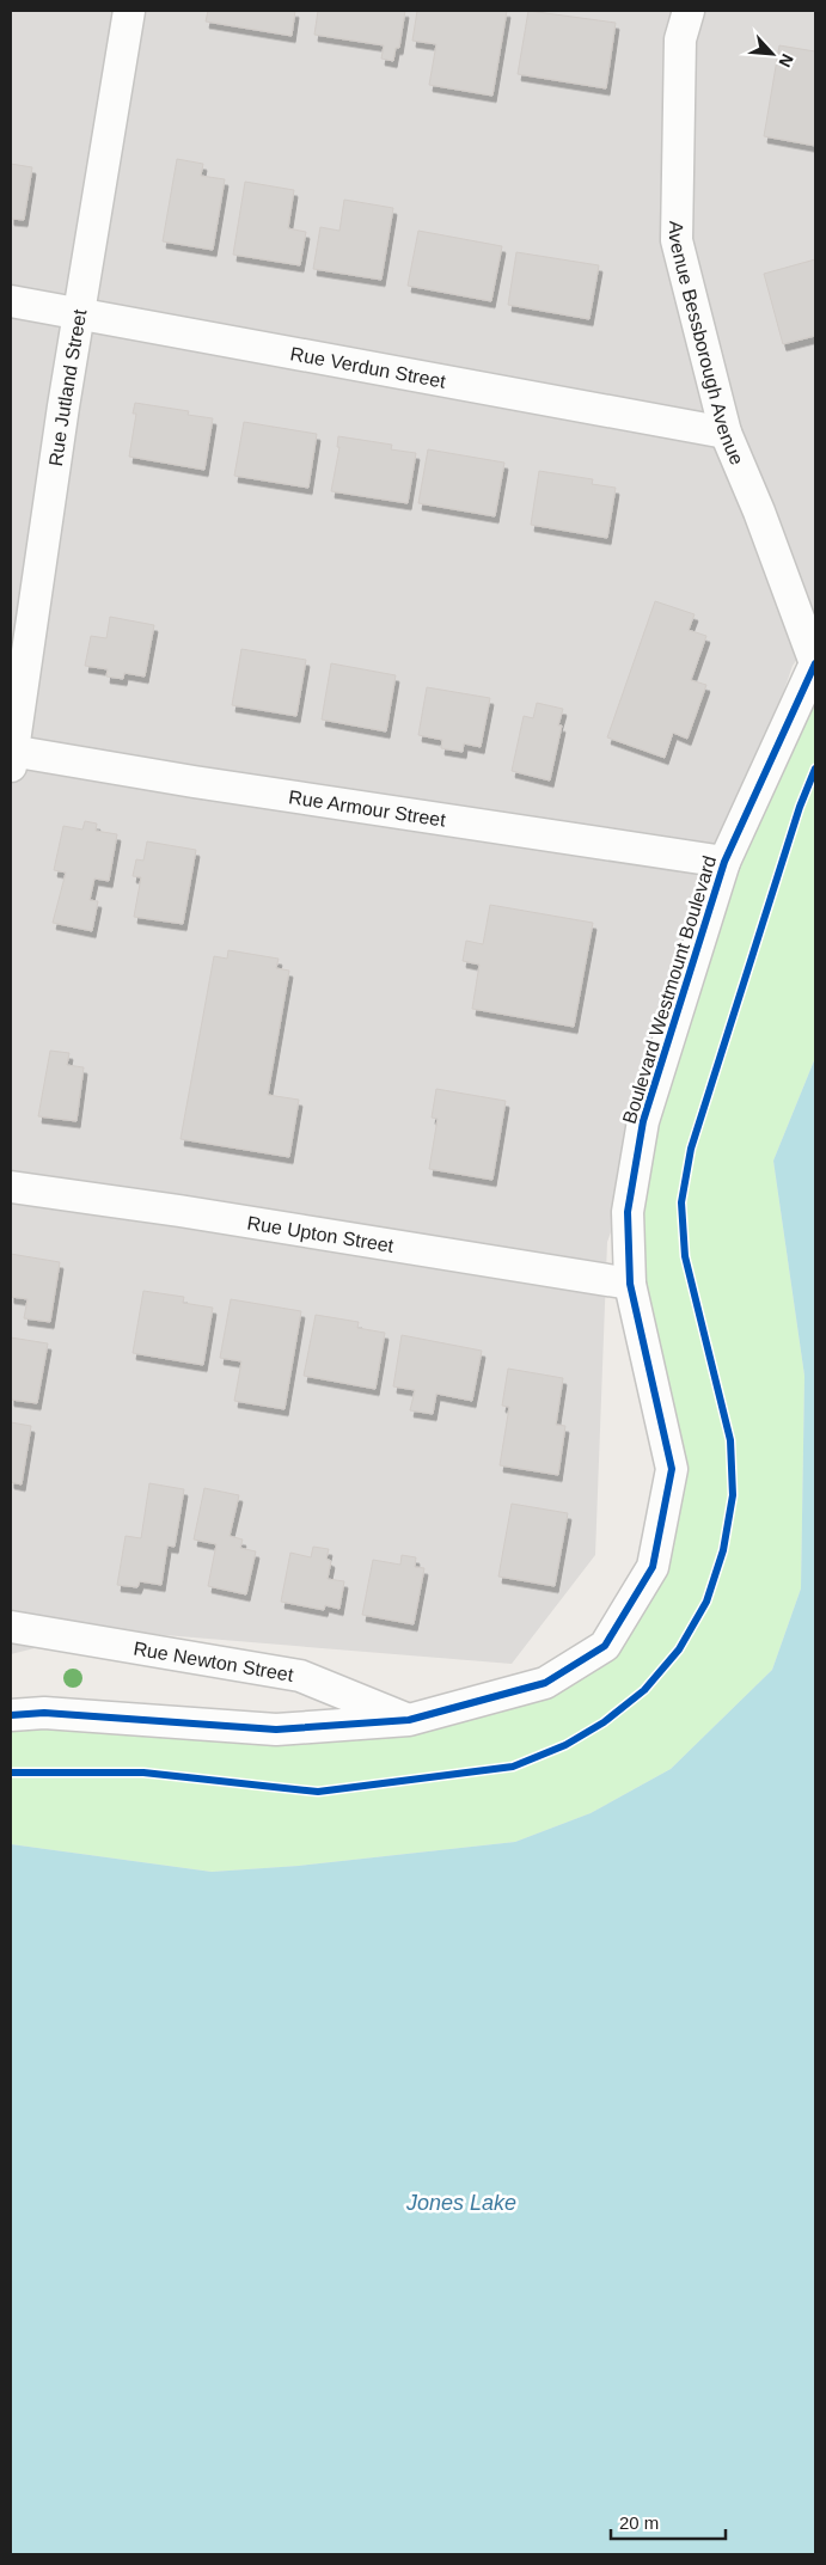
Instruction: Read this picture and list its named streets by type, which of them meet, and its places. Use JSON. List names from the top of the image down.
{
  "streets": {
    "street": [
      "Avenue Bessborough Avenue",
      "Rue Verdun Street",
      "Rue Jutland Street",
      "Rue Armour Street",
      "Boulevard Westmount Boulevard",
      "Rue Upton Street",
      "Rue Newton Street"
    ]
  },
  "crossings": [
    ["Avenue Bessborough Avenue", "Rue Verdun Street"],
    ["Avenue Bessborough Avenue", "Boulevard Westmount Boulevard"],
    ["Rue Verdun Street", "Rue Jutland Street"],
    ["Rue Jutland Street", "Rue Armour Street"],
    ["Rue Armour Street", "Boulevard Westmount Boulevard"],
    ["Boulevard Westmount Boulevard", "Rue Upton Street"],
    ["Boulevard Westmount Boulevard", "Rue Newton Street"]
  ],
  "water": ["Jones Lake"],
  "scale_bar": "20 m",
  "north": "bottom right"
}
